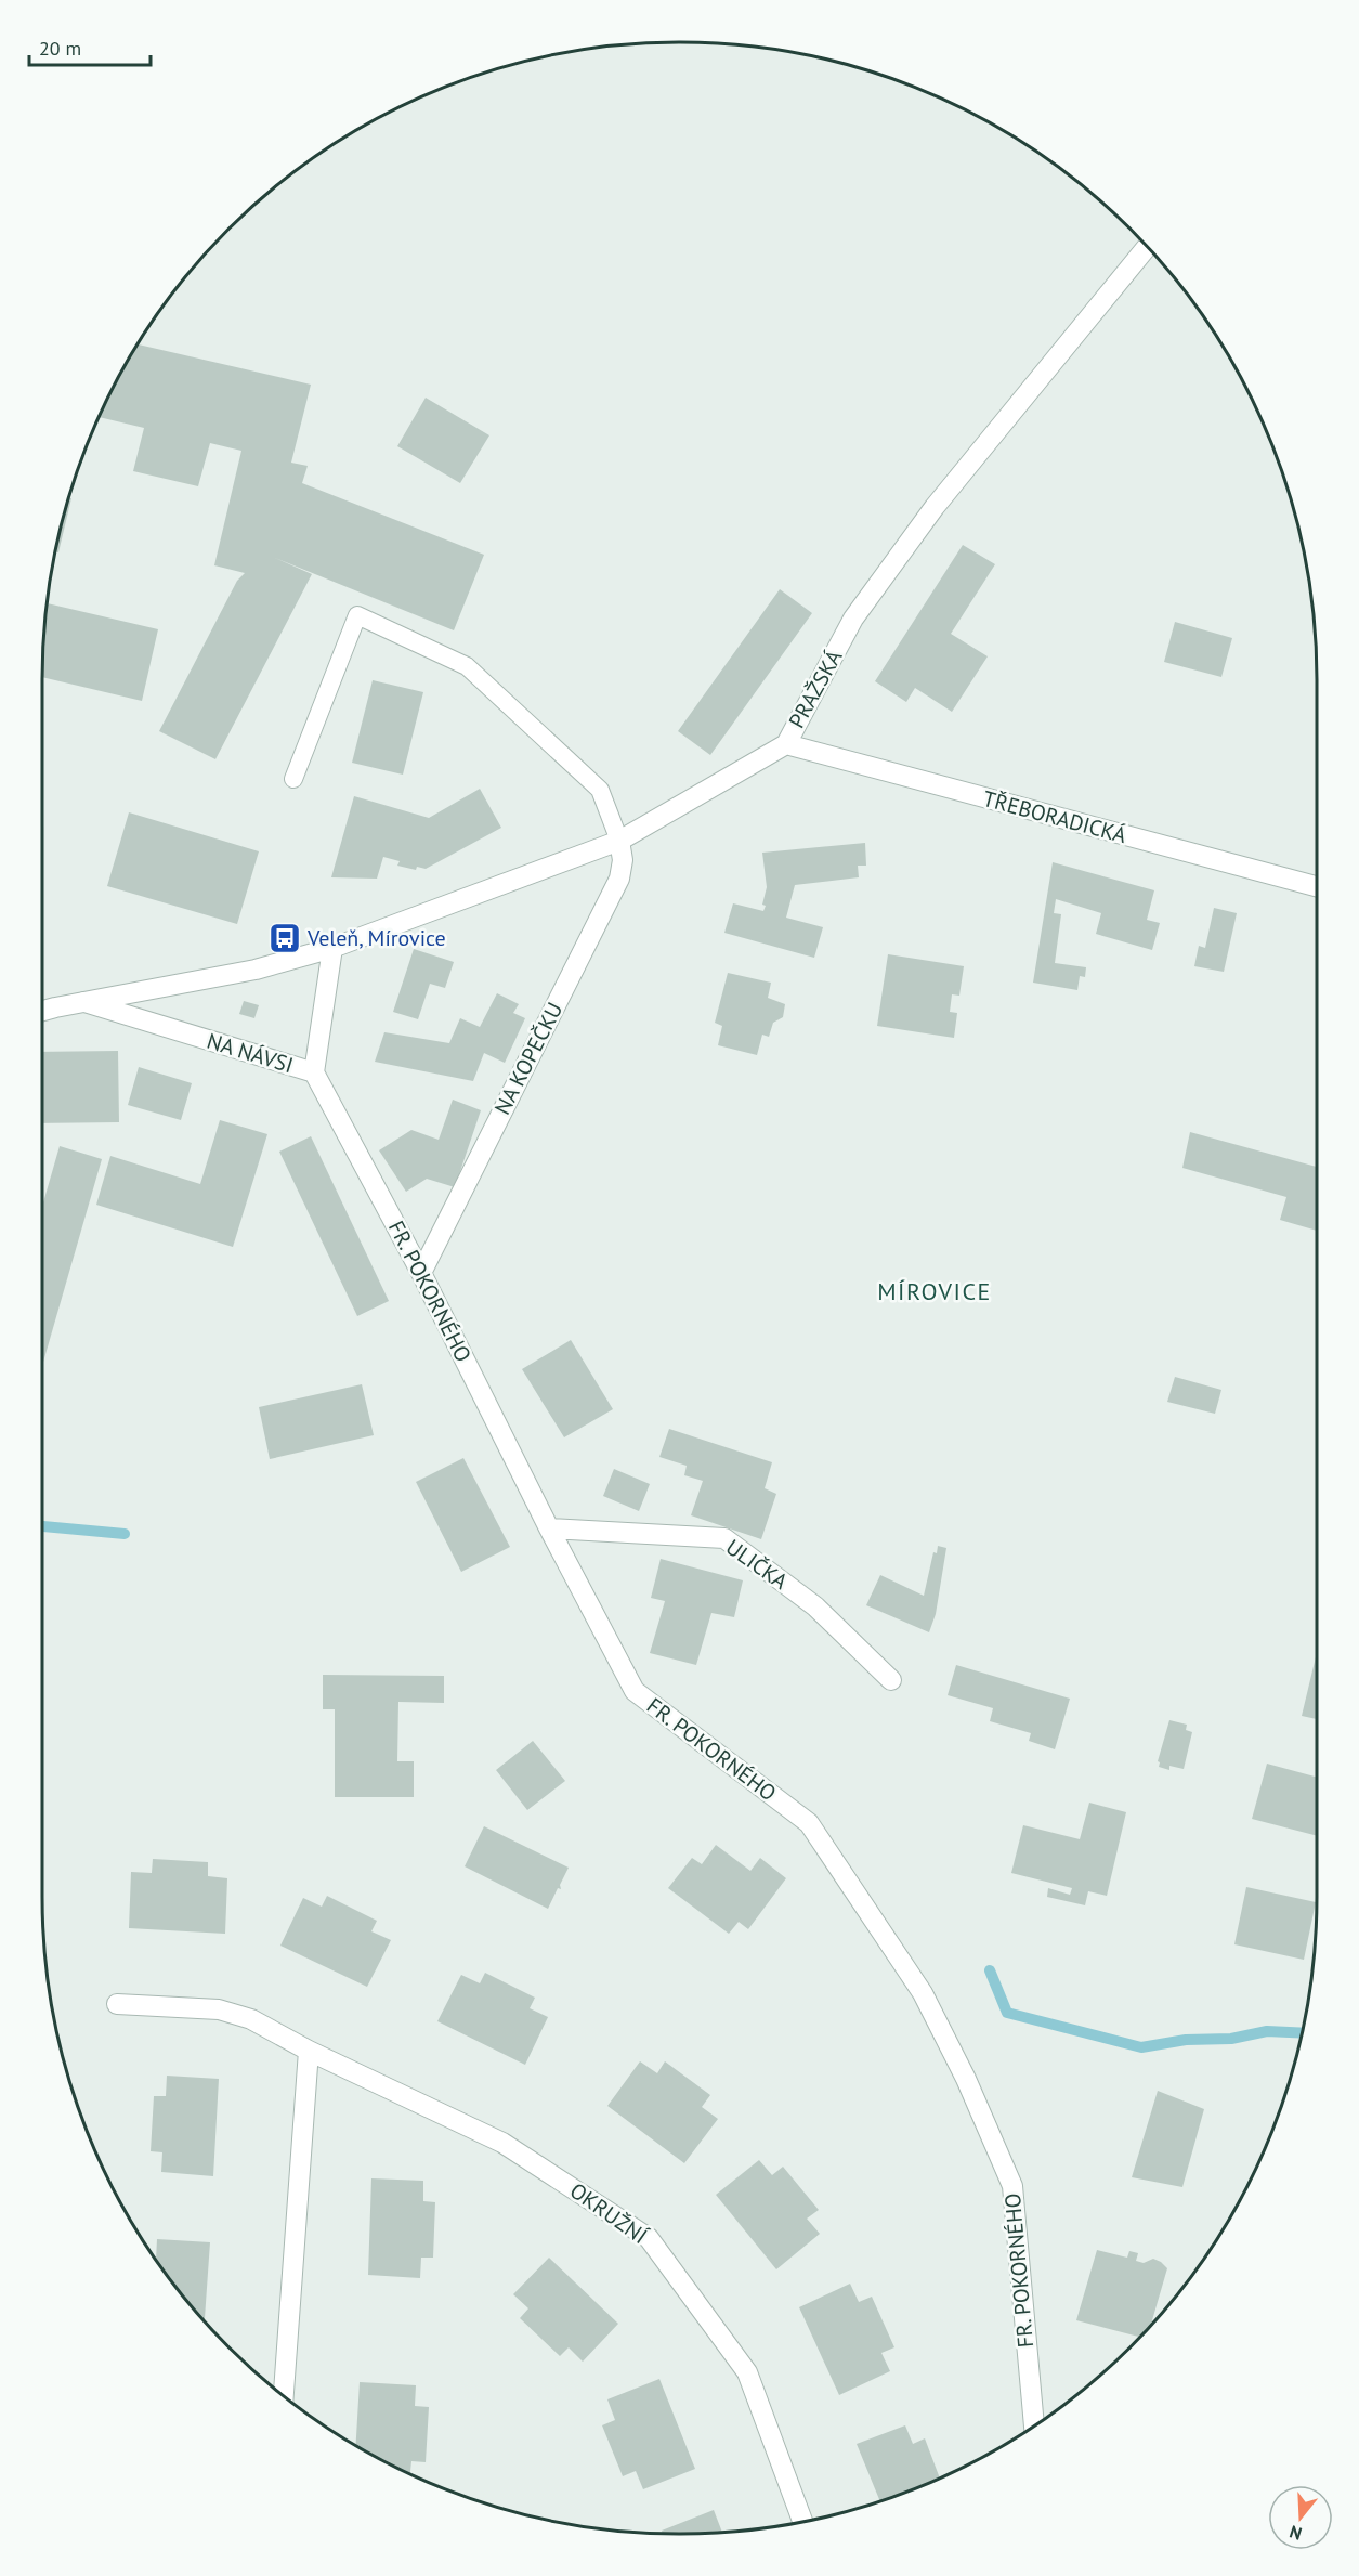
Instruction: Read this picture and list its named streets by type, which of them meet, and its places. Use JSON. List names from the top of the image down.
{
  "streets": {
    "street": [
      "PRAŽSKÁ",
      "TŘEBORADICKÁ",
      "NA NÁVSI",
      "NA KOPEČKU",
      "FR. POKORNÉHO",
      "ULIČKA",
      "OKRUŽNÍ"
    ]
  },
  "crossings": [
    ["PRAŽSKÁ", "TŘEBORADICKÁ"],
    ["PRAŽSKÁ", "NA NÁVSI"],
    ["PRAŽSKÁ", "NA KOPEČKU"],
    ["NA NÁVSI", "FR. POKORNÉHO"],
    ["NA KOPEČKU", "FR. POKORNÉHO"],
    ["FR. POKORNÉHO", "ULIČKA"]
  ],
  "districts": ["MÍROVICE"],
  "places": {
    "bus stop": ["Veleň, Mírovice"]
  },
  "scale_bar": "20 m",
  "north": "bottom"
}
